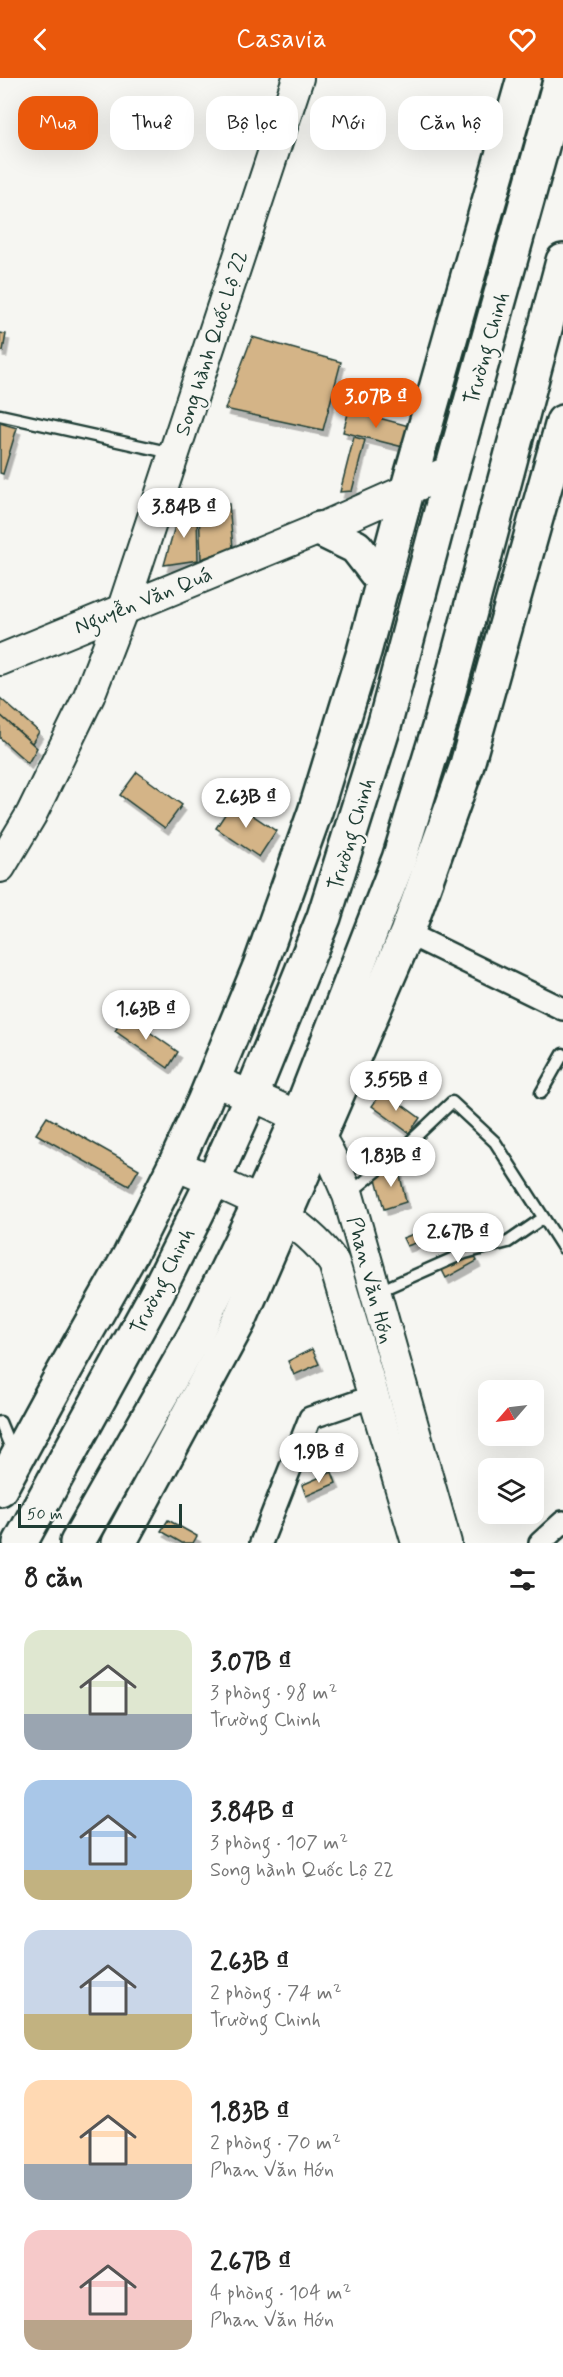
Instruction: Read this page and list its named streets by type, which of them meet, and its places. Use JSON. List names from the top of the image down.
{
  "streets": {
    "main road": [
      "Song hành Quốc Lộ 22",
      "Trường Chinh",
      "Nguyễn Văn Quá",
      "Phan Văn Hớn"
    ]
  },
  "crossings": [
    ["Song hành Quốc Lộ 22", "Nguyễn Văn Quá"],
    ["Trường Chinh", "Nguyễn Văn Quá"],
    ["Trường Chinh", "Phan Văn Hớn"]
  ],
  "scale_bar": "50 m",
  "north": "bottom left",
  "page": {
    "header": "Casavia",
    "chip": [
      "Mua",
      "Thuê",
      "Bộ lọc",
      "Mới",
      "Căn hộ"
    ],
    "price": [
      "3.07B ₫",
      "3.84B ₫",
      "2.63B ₫",
      "1.63B ₫",
      "3.55B ₫",
      "1.83B ₫",
      "2.67B ₫",
      "1.9B ₫"
    ],
    "scale": "50 m",
    "heading": "8 căn",
    "list": [
      {
        "name": "3.07B ₫",
        "note": "3 phòng · 98 m² · Trường Chinh"
      },
      {
        "name": "3.84B ₫",
        "note": "3 phòng · 107 m² · Song hành Quốc Lộ 22"
      },
      {
        "name": "2.63B ₫",
        "note": "2 phòng · 74 m² · Trường Chinh"
      },
      {
        "name": "1.83B ₫",
        "note": "2 phòng · 70 m² · Phan Văn Hớn"
      },
      {
        "name": "2.67B ₫",
        "note": "4 phòng · 104 m² · Phan Văn Hớn"
      }
    ]
  }
}
